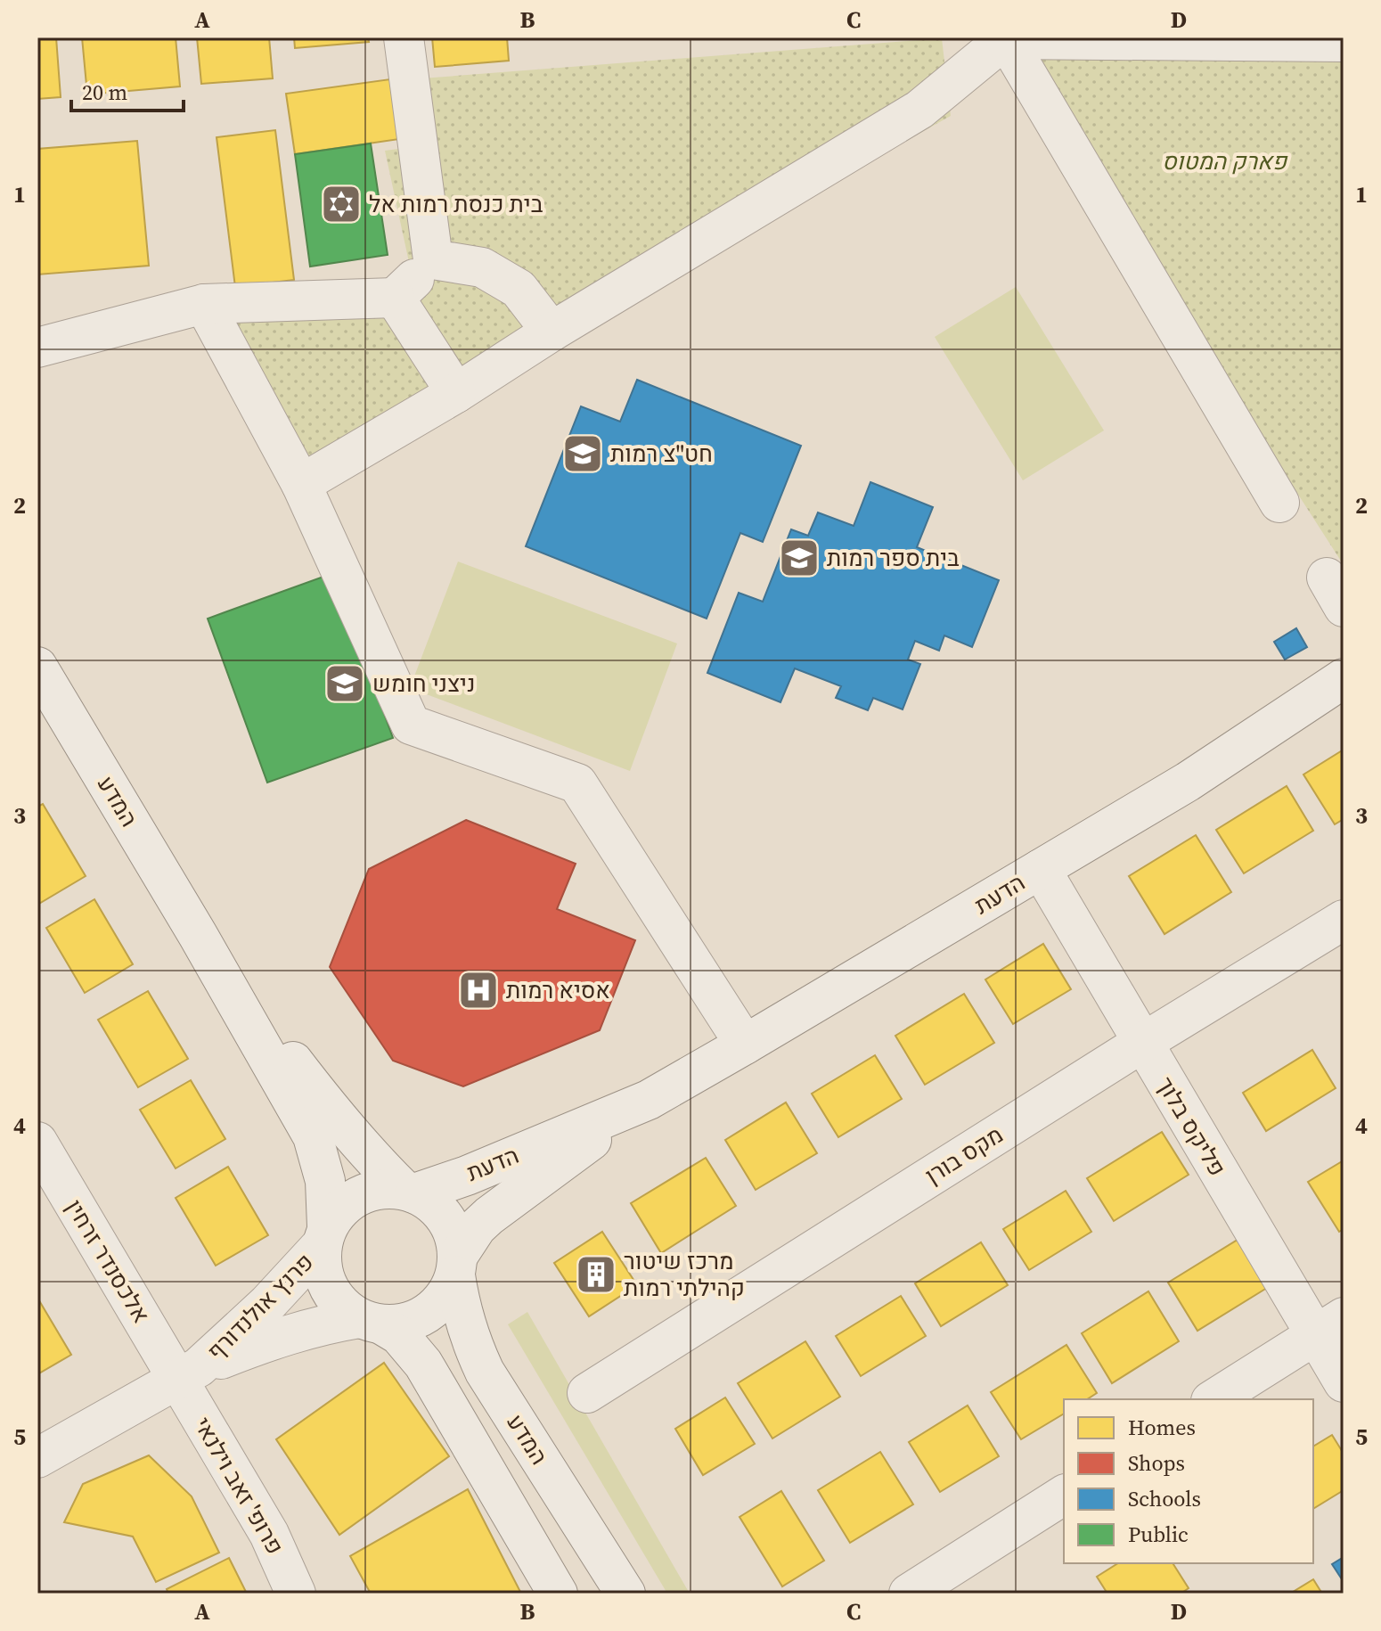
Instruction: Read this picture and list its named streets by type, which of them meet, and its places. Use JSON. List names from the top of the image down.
{
  "streets": {
    "street": [
      "המדע",
      "הדעת",
      "פליקס בלוך",
      "מקס בורן",
      "אלכסנדר זרחין",
      "פרנץ אולנדורף",
      "פרופ' זאב וילנאי"
    ]
  },
  "crossings": [
    ["המדע", "הדעת"],
    ["המדע", "פרנץ אולנדורף"],
    ["הדעת", "פליקס בלוך"],
    ["הדעת", "פרנץ אולנדורף"],
    ["פליקס בלוך", "מקס בורן"],
    ["אלכסנדר זרחין", "פרנץ אולנדורף"],
    ["אלכסנדר זרחין", "פרופ' זאב וילנאי"],
    ["פרנץ אולנדורף", "פרופ' זאב וילנאי"]
  ],
  "parks": ["פארק המטוס"],
  "places": {
    "synagogue": ["בית כנסת רמות אל"],
    "school or university": ["חט''צ רמות", "בית ספר רמות", "ניצני חומש"],
    "hospital": ["אסיא רמות"],
    "building": ["מרכז שיטור קהילתי רמות"]
  },
  "legend": [
    "Homes",
    "Shops",
    "Schools",
    "Public"
  ],
  "scale_bar": "20 m",
  "grid": {
    "columns": [
      "A",
      "B",
      "C",
      "D"
    ],
    "rows": [
      "1",
      "2",
      "3",
      "4",
      "5"
    ]
  }
}
